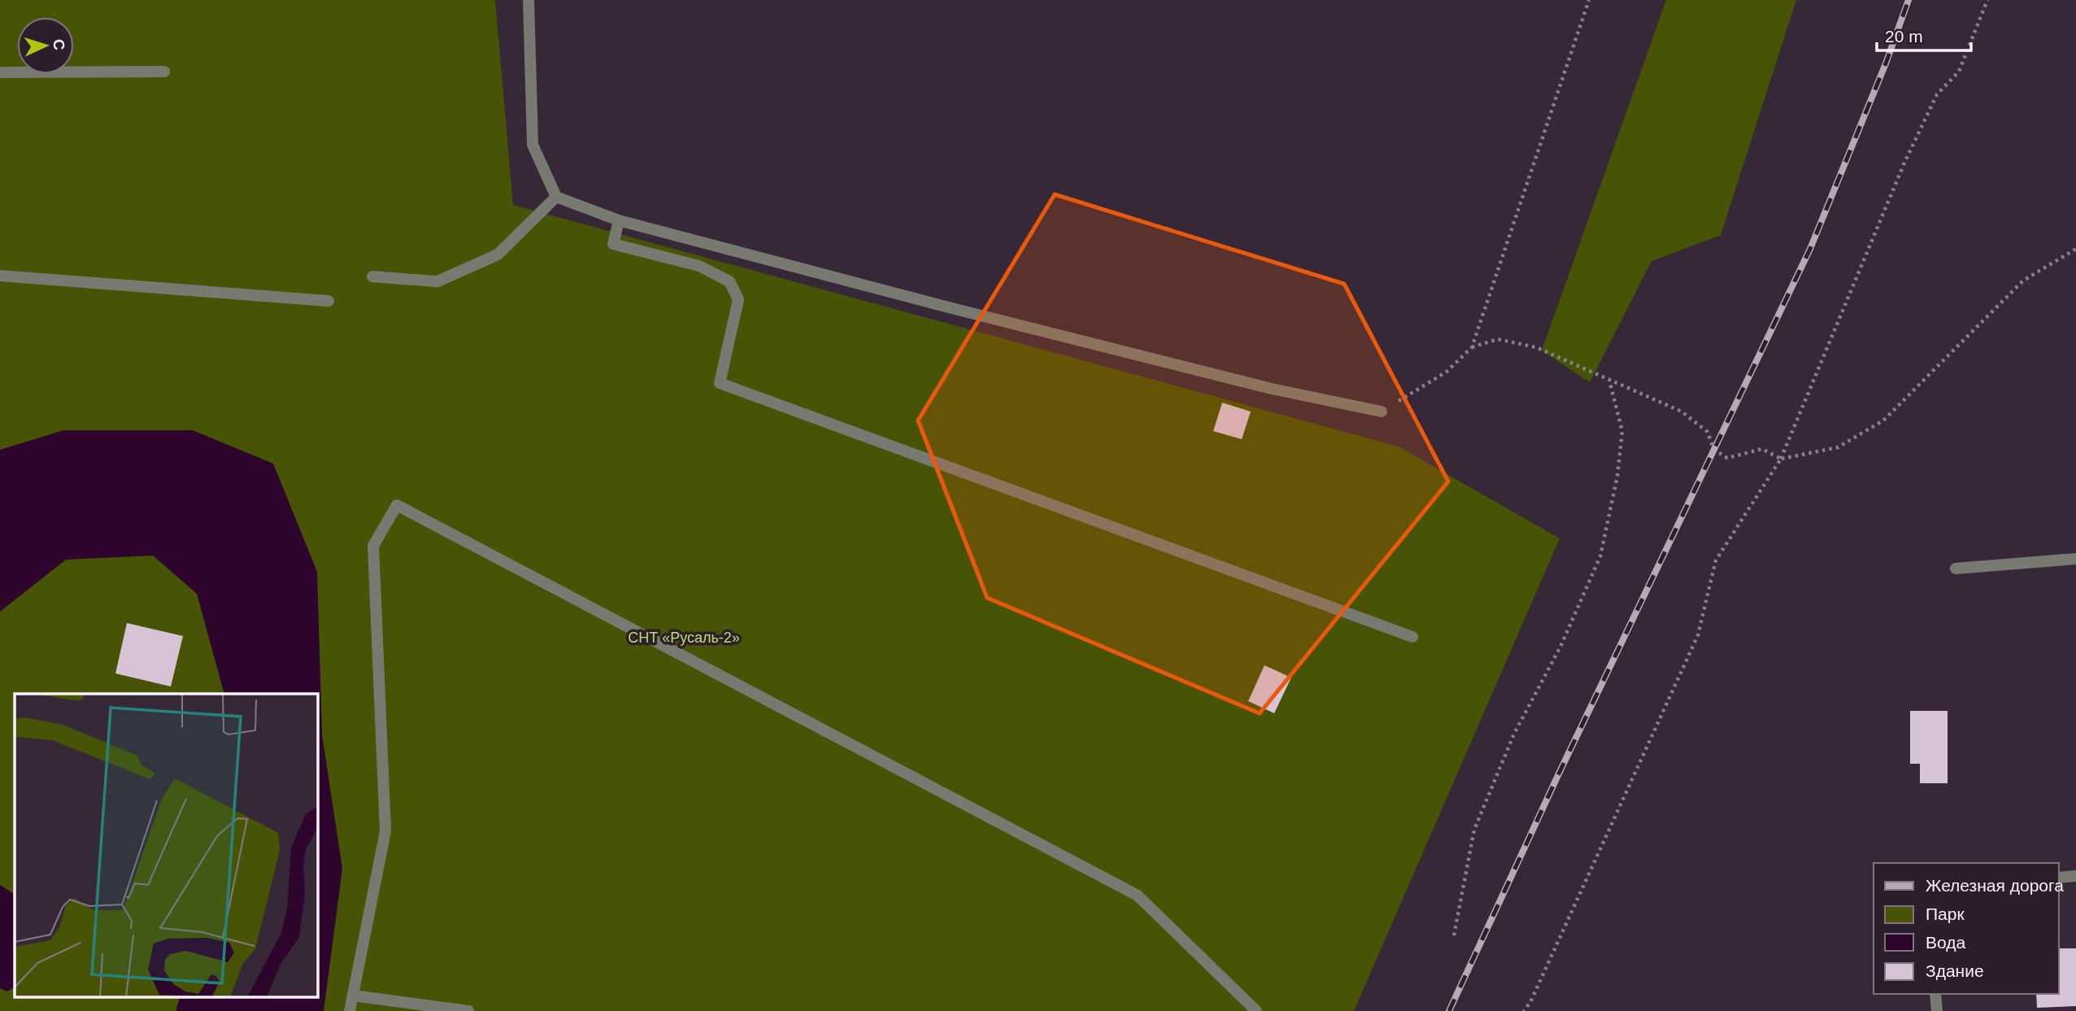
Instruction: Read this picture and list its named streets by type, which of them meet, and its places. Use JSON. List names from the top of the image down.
{
  "parks": ["СНТ «Русаль-2»"],
  "legend": [
    "Железная дорога",
    "Парк",
    "Вода",
    "Здание"
  ],
  "scale_bar": "20 m",
  "north": "right"
}
